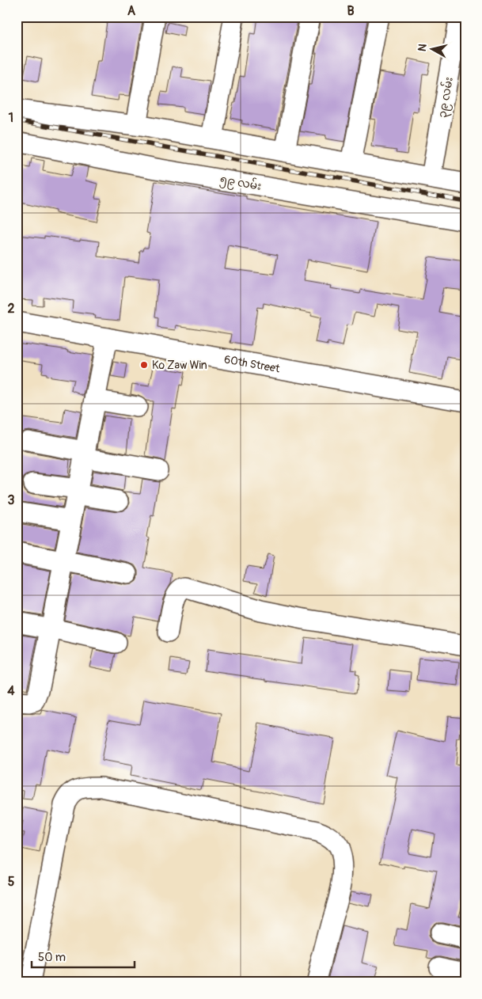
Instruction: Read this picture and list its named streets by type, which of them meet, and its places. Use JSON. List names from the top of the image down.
{
  "streets": {
    "street": ["၃၉ လမ်း", "၅၉ လမ်း", "60th Street"]
  },
  "places": ["Ko Zaw Win"],
  "scale_bar": "50 m",
  "north": "left",
  "grid": {
    "columns": ["A", "B"],
    "rows": [
      "1",
      "2",
      "3",
      "4",
      "5"
    ]
  }
}
